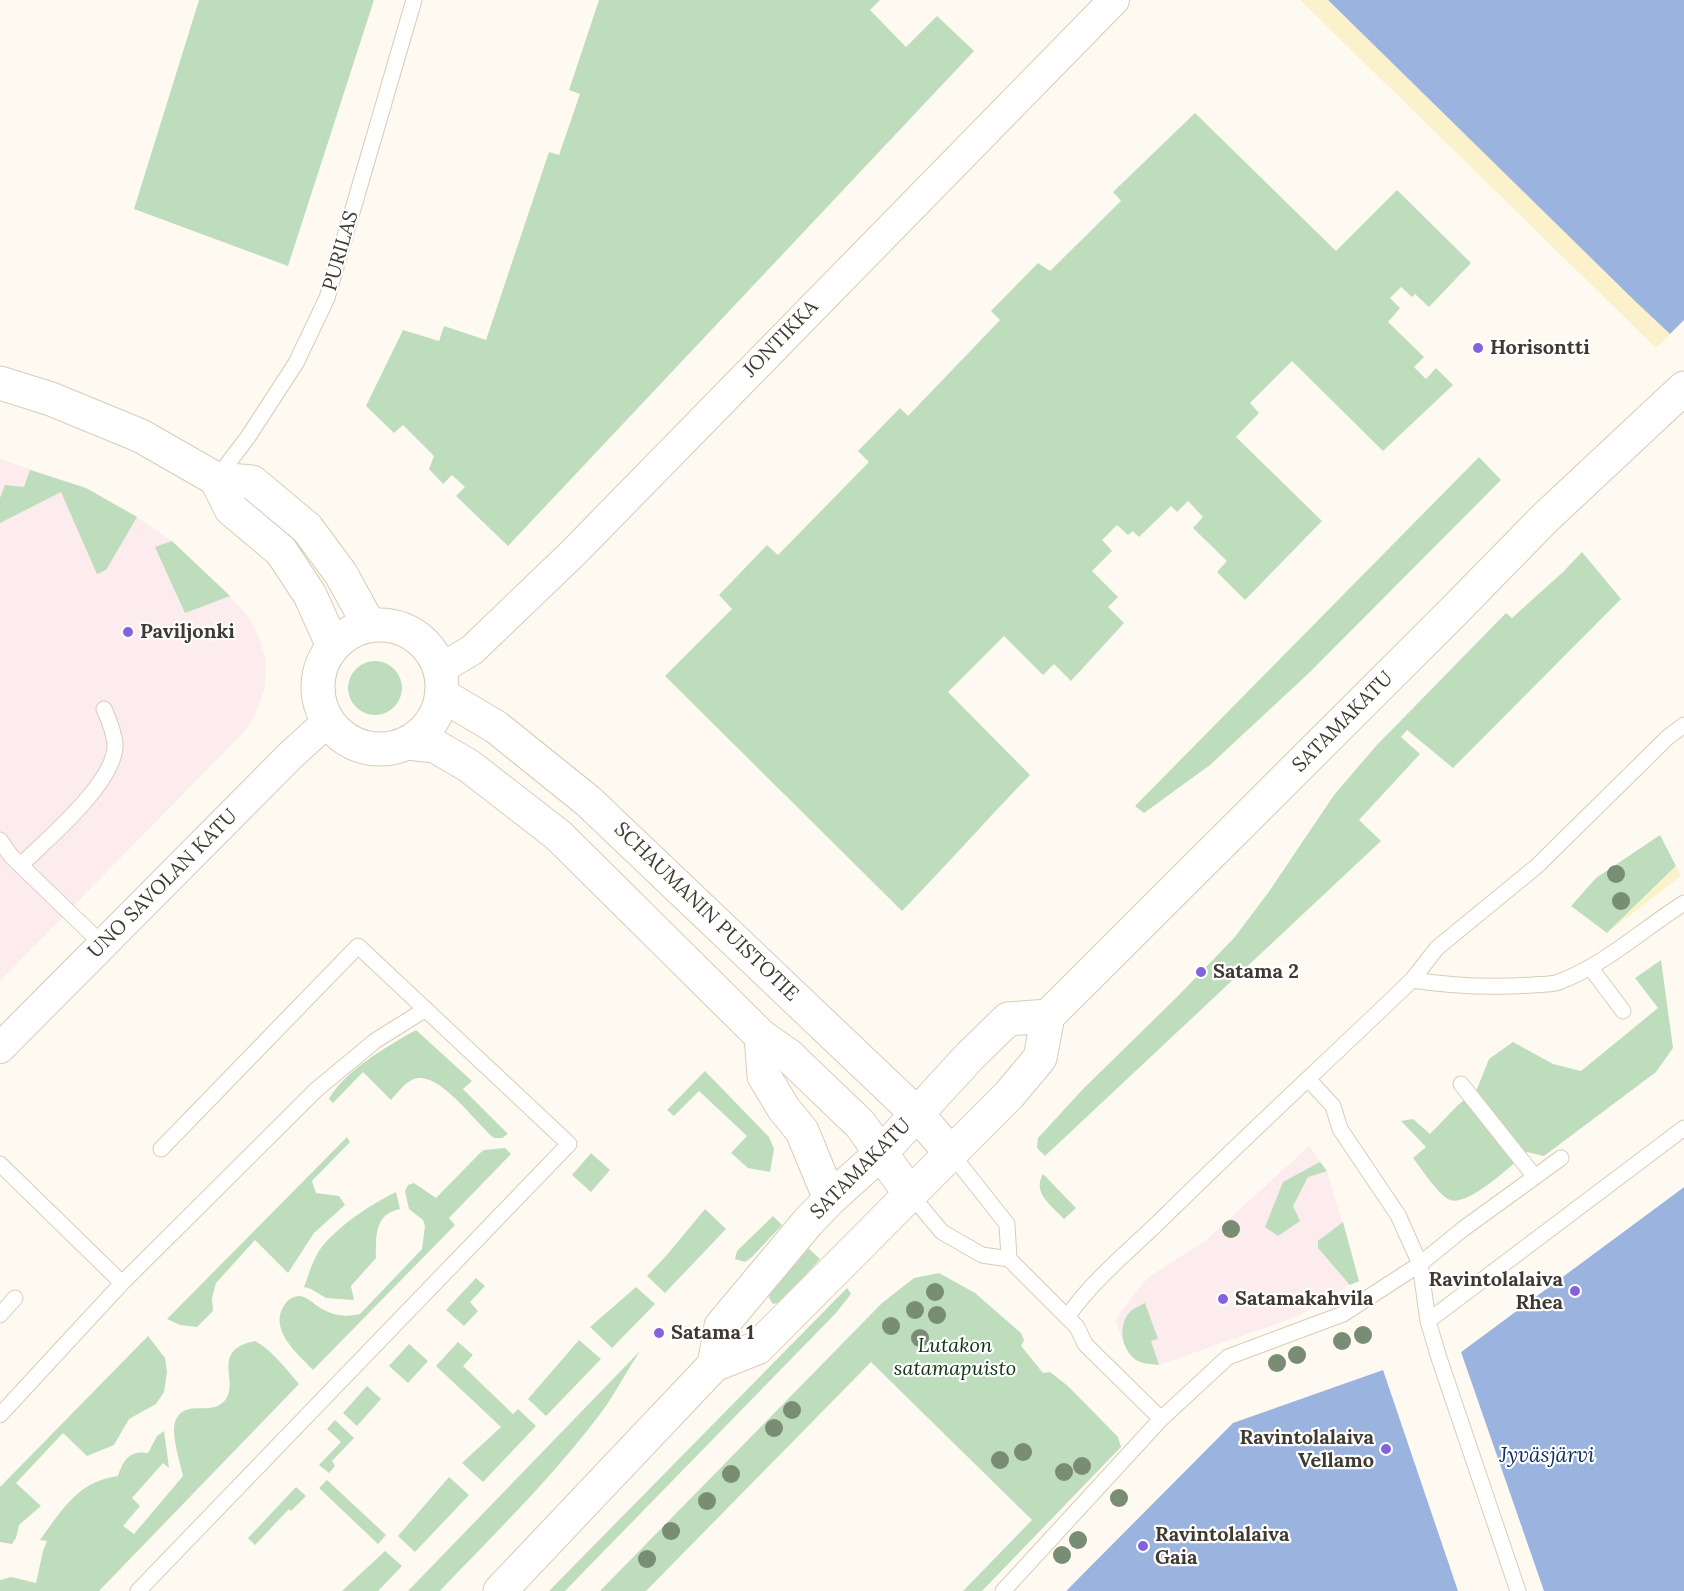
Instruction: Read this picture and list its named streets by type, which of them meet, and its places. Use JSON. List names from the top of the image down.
{
  "streets": {
    "street": [
      "JONTIKKA",
      "SATAMAKATU",
      "UNO SAVOLAN KATU",
      "SCHAUMANIN PUISTOTIE"
    ],
    "lane": ["PURILAS"]
  },
  "crossings": [
    ["JONTIKKA", "UNO SAVOLAN KATU"],
    ["JONTIKKA", "SCHAUMANIN PUISTOTIE"],
    ["SATAMAKATU", "SCHAUMANIN PUISTOTIE"],
    ["UNO SAVOLAN KATU", "SCHAUMANIN PUISTOTIE"]
  ],
  "water": ["Jyväsjärvi"],
  "parks": ["Lutakon satamapuisto"],
  "places": [
    "Horisontti",
    "Paviljonki",
    "Satama 2",
    "Ravintolalaiva Rhea",
    "Satamakahvila",
    "Satama 1",
    "Ravintolalaiva Vellamo",
    "Ravintolalaiva Gaia"
  ]
}
